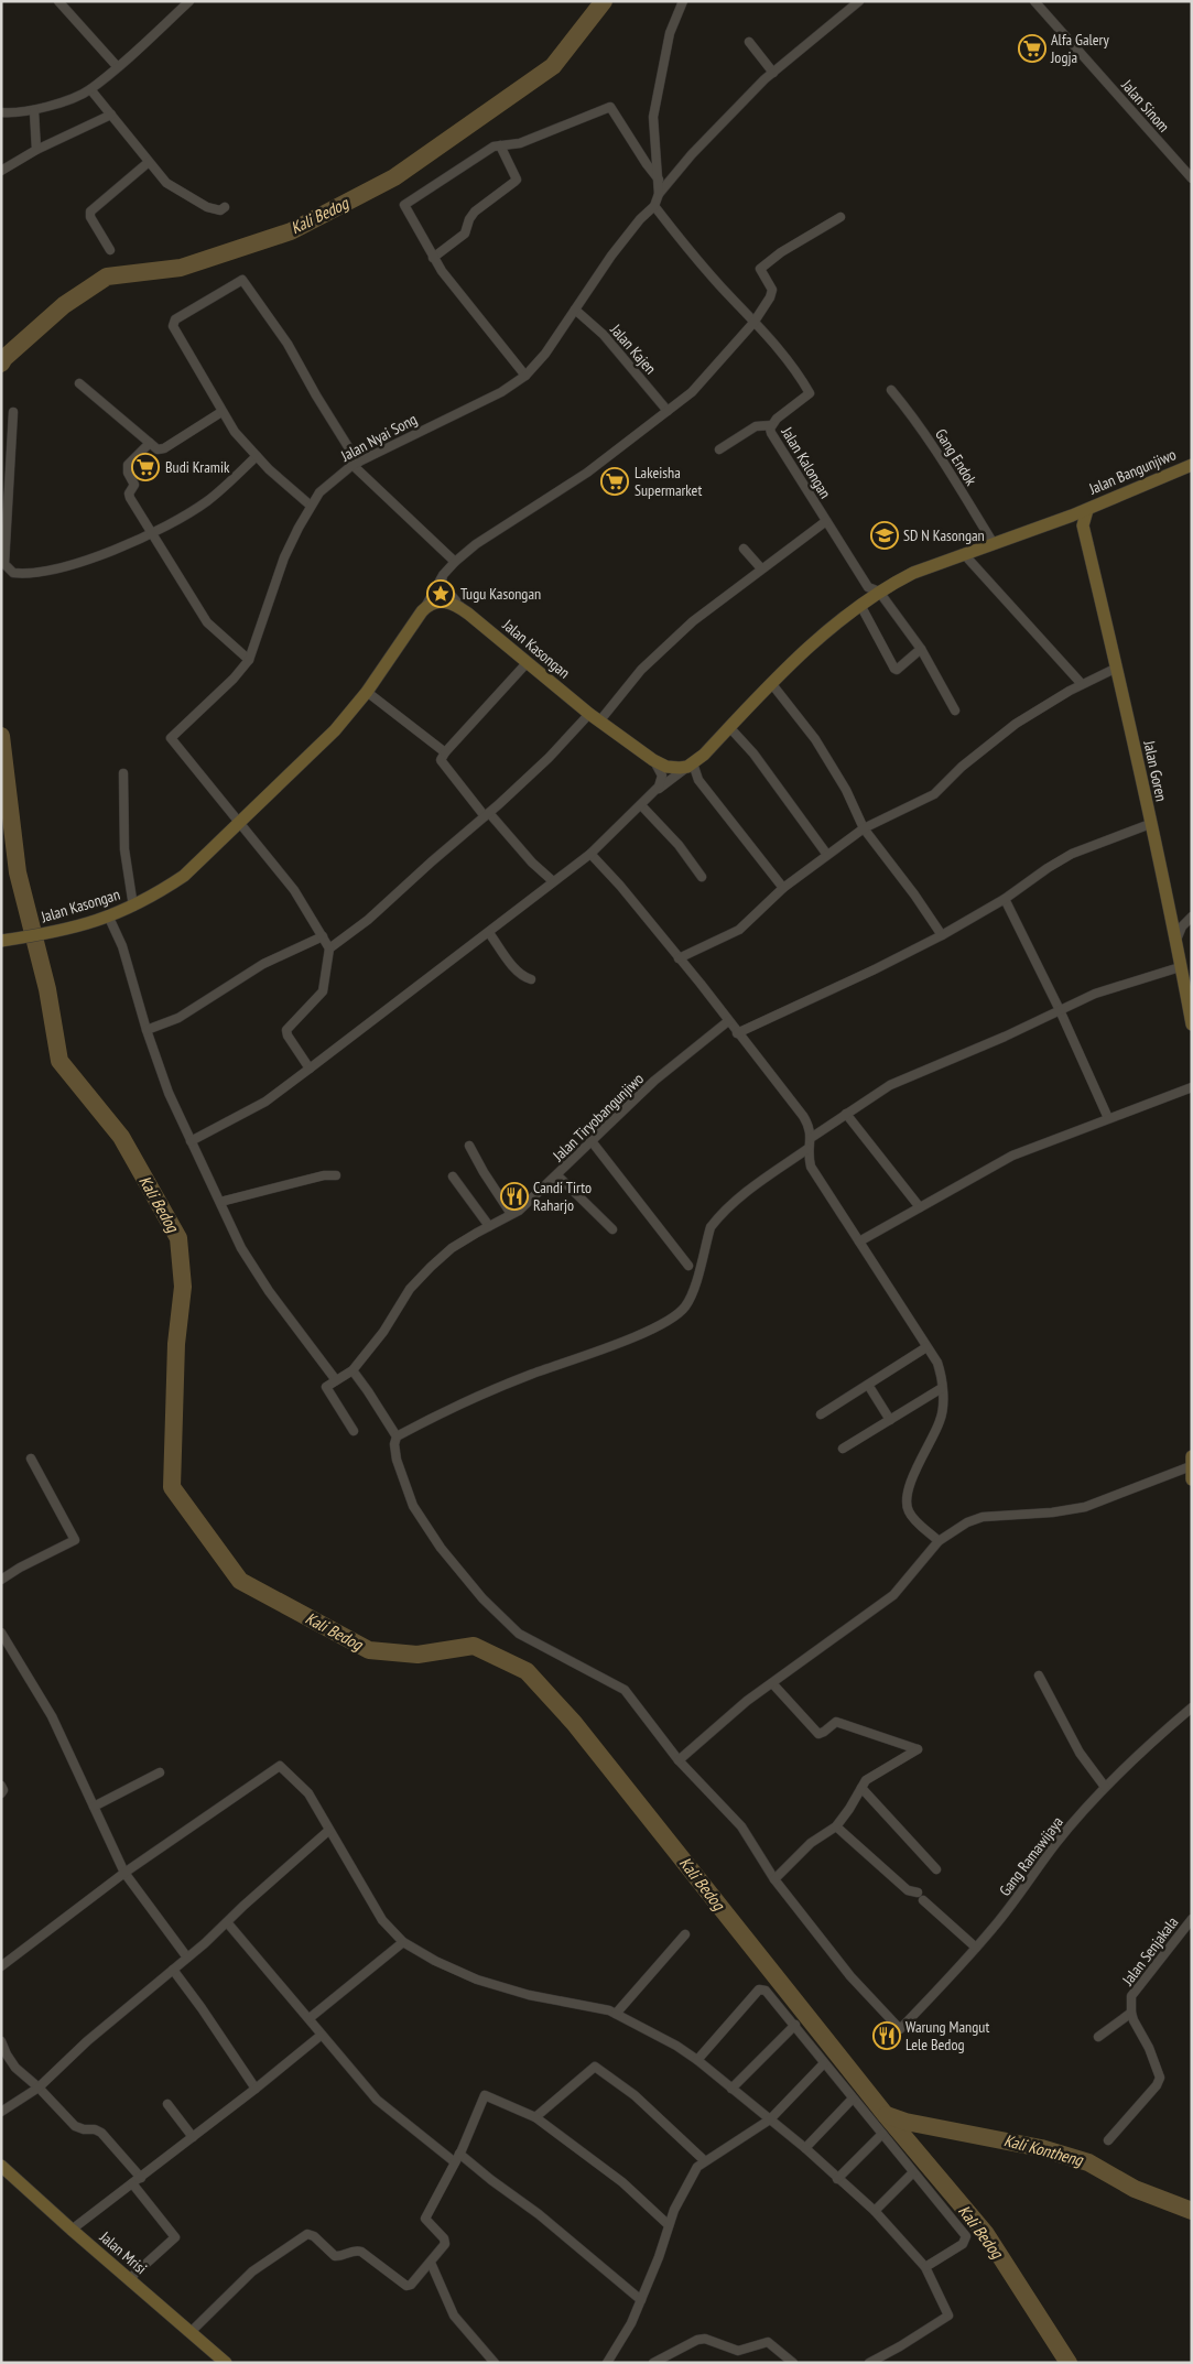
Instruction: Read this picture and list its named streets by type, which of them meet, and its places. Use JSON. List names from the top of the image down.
{
  "streets": {
    "main road": [
      "Jalan Bangunjiwo",
      "Jalan Kasongan",
      "Jalan Goren",
      "Jalan Mrisi"
    ],
    "street": [
      "Jalan Sinom",
      "Jalan Kajen",
      "Jalan Nyai Song",
      "Gang Endok",
      "Jalan Kalongan",
      "Jalan Tiryobangunjiwo",
      "Gang Ramawijaya",
      "Jalan Senjakala"
    ]
  },
  "crossings": [
    ["Jalan Kajen", "Jalan Nyai Song"],
    ["Jalan Nyai Song", "Jalan Kasongan"],
    ["Jalan Bangunjiwo", "Jalan Goren"]
  ],
  "water": ["Kali Bedog", "Kali Kontheng"],
  "places": {
    "supermarket": ["Alfa Galery Jogja", "Budi Kramik", "Lakeisha Supermarket"],
    "school or university": ["SD N Kasongan"],
    "place": ["Tugu Kasongan"],
    "restaurant": ["Candi Tirto Raharjo", "Warung Mangut Lele Bedog"]
  }
}
